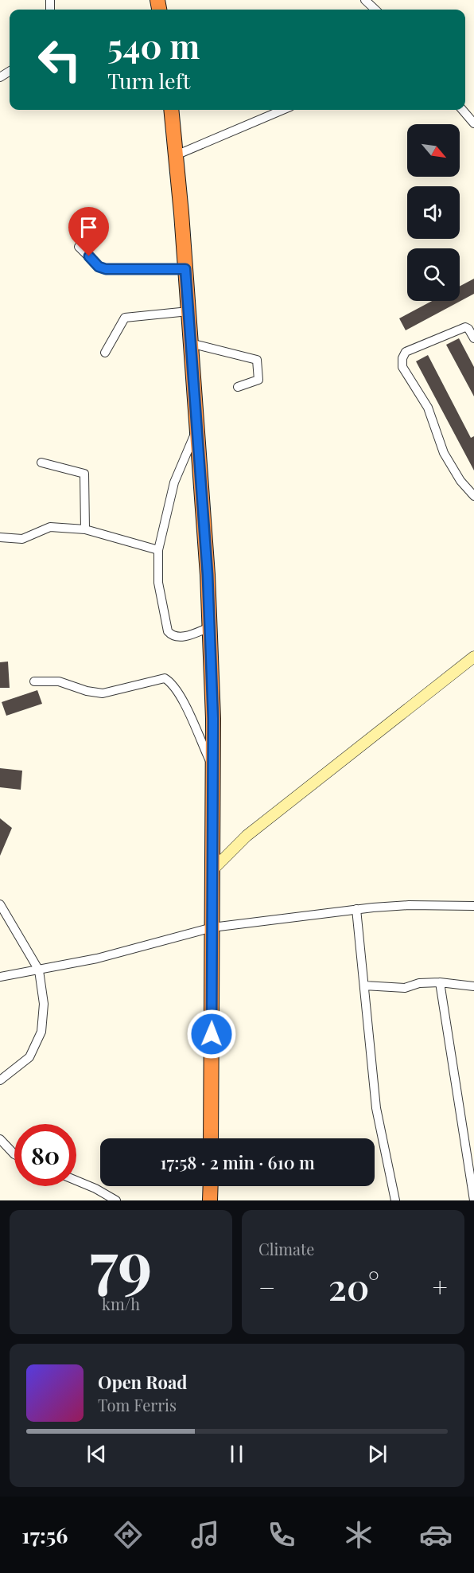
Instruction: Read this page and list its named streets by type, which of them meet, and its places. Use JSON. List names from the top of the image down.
{
  "north": "bottom right",
  "page": {
    "turn": ["540 m", "Turn left"],
    "limit": "80",
    "trip": "17:58 · 2 min · 610 m",
    "tile": [
      ["79", "km/h"],
      "Climate"
    ],
    "heat": ["−", "20°", "+"],
    "song": ["Open Road", "Tom Ferris"],
    "tabs": "17:56"
  }
}
